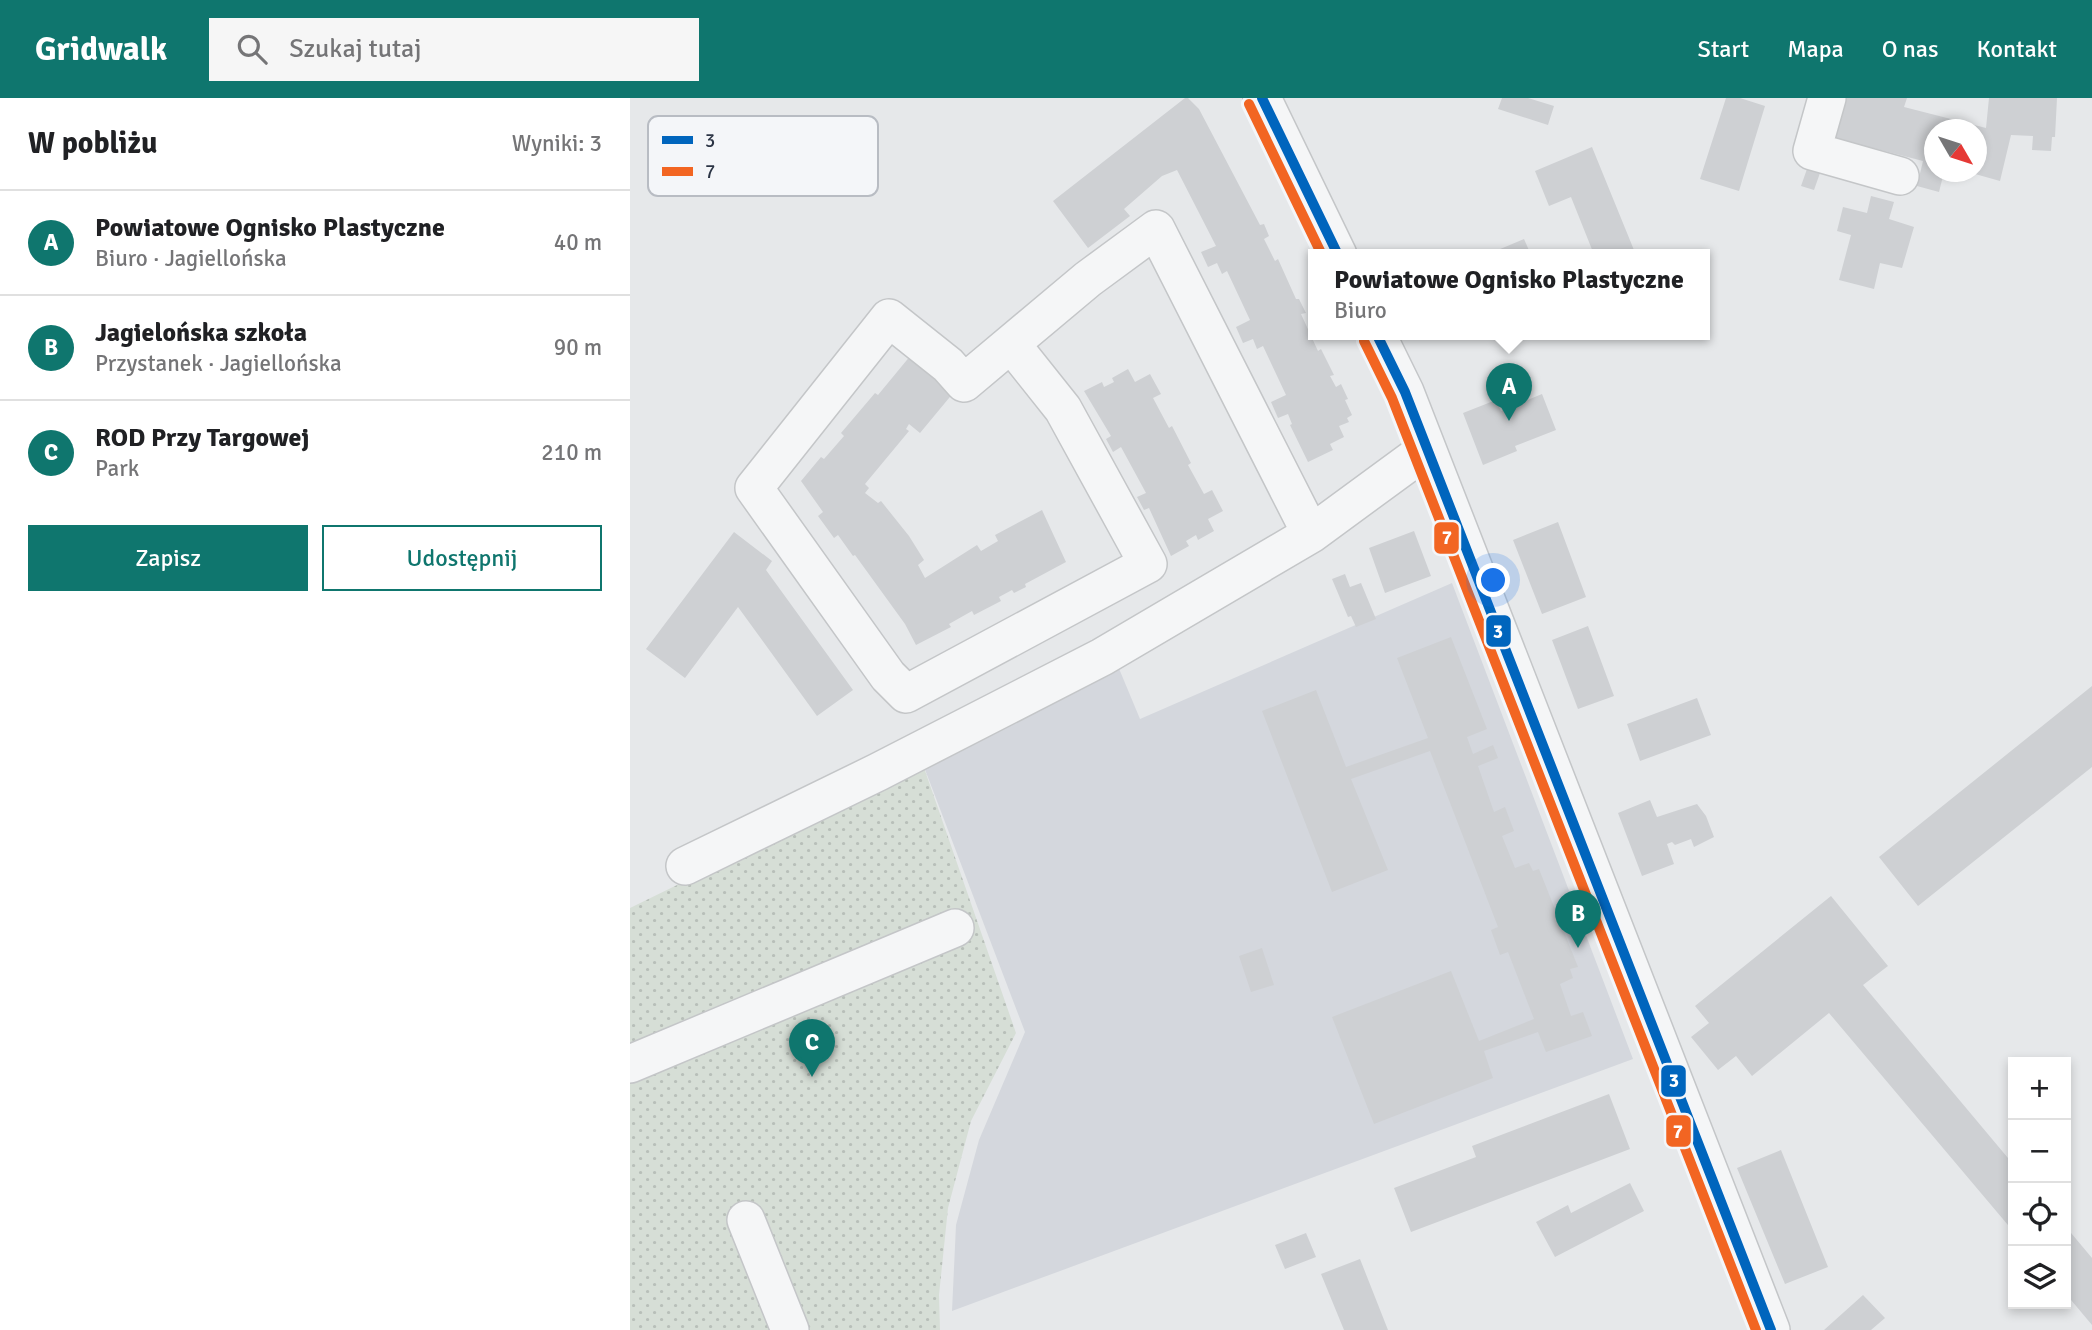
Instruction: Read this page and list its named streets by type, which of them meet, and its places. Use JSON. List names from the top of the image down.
{
  "lines": ["transit line 3", "transit line 7"],
  "legend": ["3", "7"],
  "north": "bottom right",
  "page": {
    "header": "Gridwalk",
    "search": "Szukaj tutaj",
    "nav": [
      "Start",
      "Mapa",
      "O nas",
      "Kontakt"
    ],
    "heading": ["W pobliżu", "Wyniki: 3"],
    "list": [
      {
        "mark": "A",
        "name": "Powiatowe Ognisko Plastyczne",
        "note": "Biuro · Jagiellońska",
        "value": "40 m"
      },
      {
        "mark": "B",
        "name": "Jagielońska szkoła",
        "note": "Przystanek · Jagiellońska",
        "value": "90 m"
      },
      {
        "mark": "C",
        "name": "ROD Przy Targowej",
        "note": "Park",
        "value": "210 m"
      }
    ],
    "popup": ["Powiatowe Ognisko Plastyczne", "Biuro"],
    "pins": ["A", "B", "C"],
    "buttons": ["Zapisz", "Udostępnij"],
    "map_buttons": ["+", "−"]
  }
}
